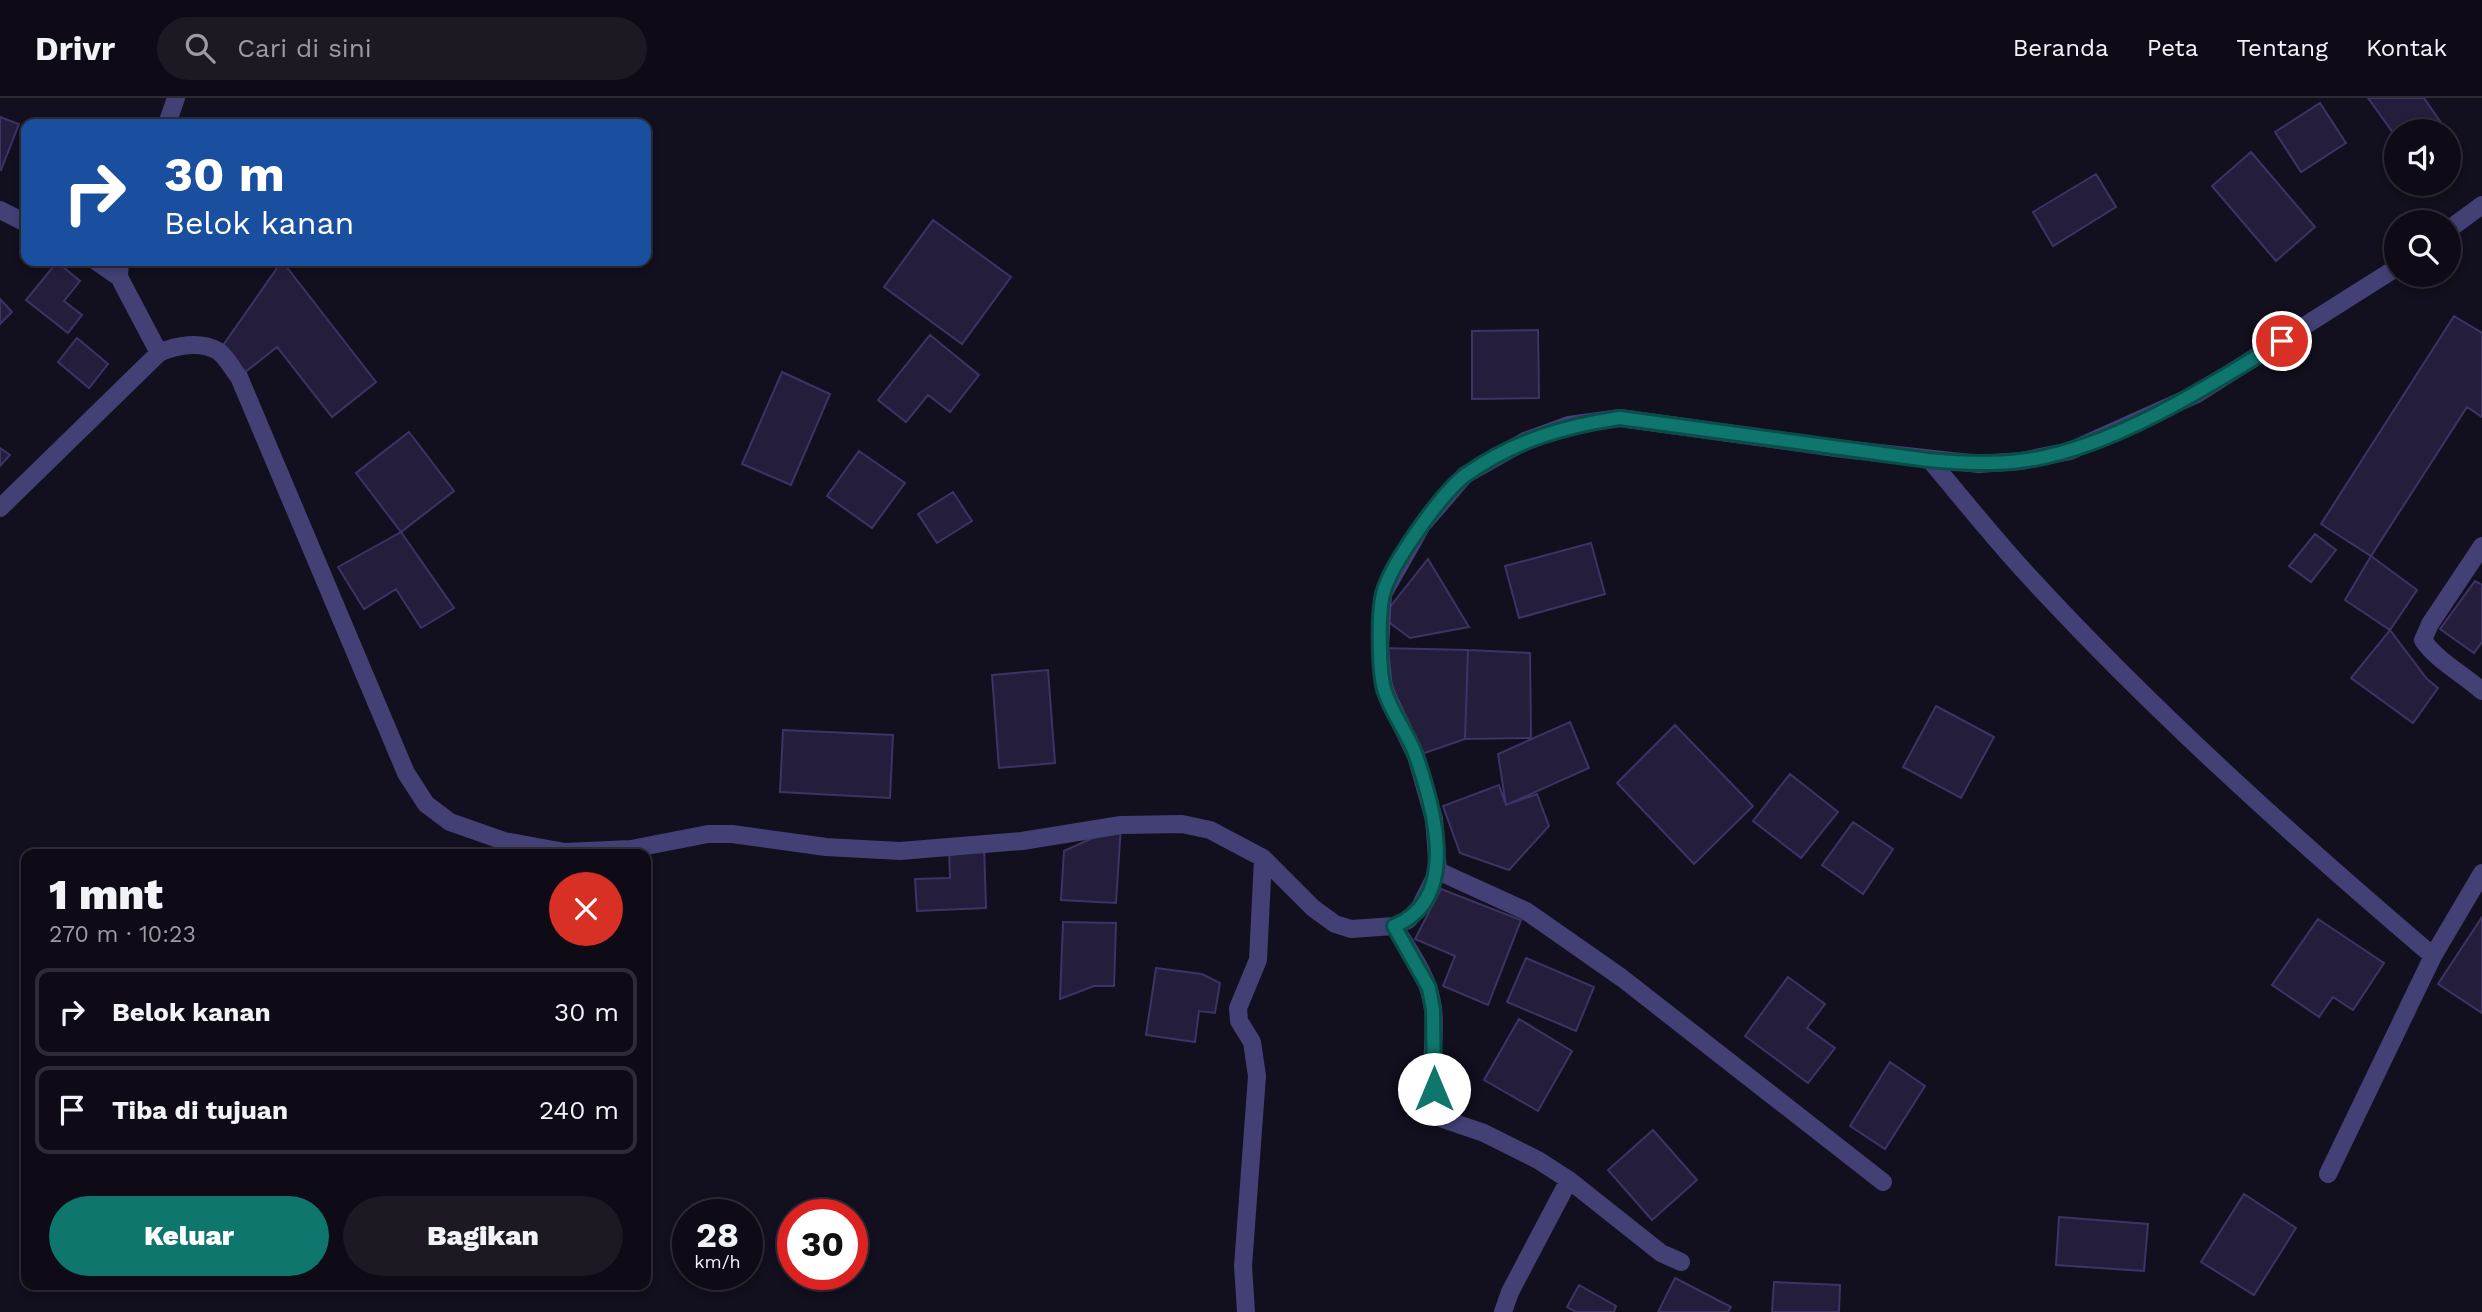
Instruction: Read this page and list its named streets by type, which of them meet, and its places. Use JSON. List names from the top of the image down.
{
  "page": {
    "header": "Drivr",
    "search": "Cari di sini",
    "nav": [
      "Beranda",
      "Peta",
      "Tentang",
      "Kontak"
    ],
    "turn": ["30 m", "Belok kanan"],
    "heading": ["1 mnt", "270 m · 10:23"],
    "list": [
      {
        "name": "Belok kanan",
        "value": "30 m"
      },
      {
        "name": "Tiba di tujuan",
        "value": "240 m"
      }
    ],
    "buttons": ["Keluar", "Bagikan"],
    "speed": "28 km/h",
    "limit": "30"
  }
}
